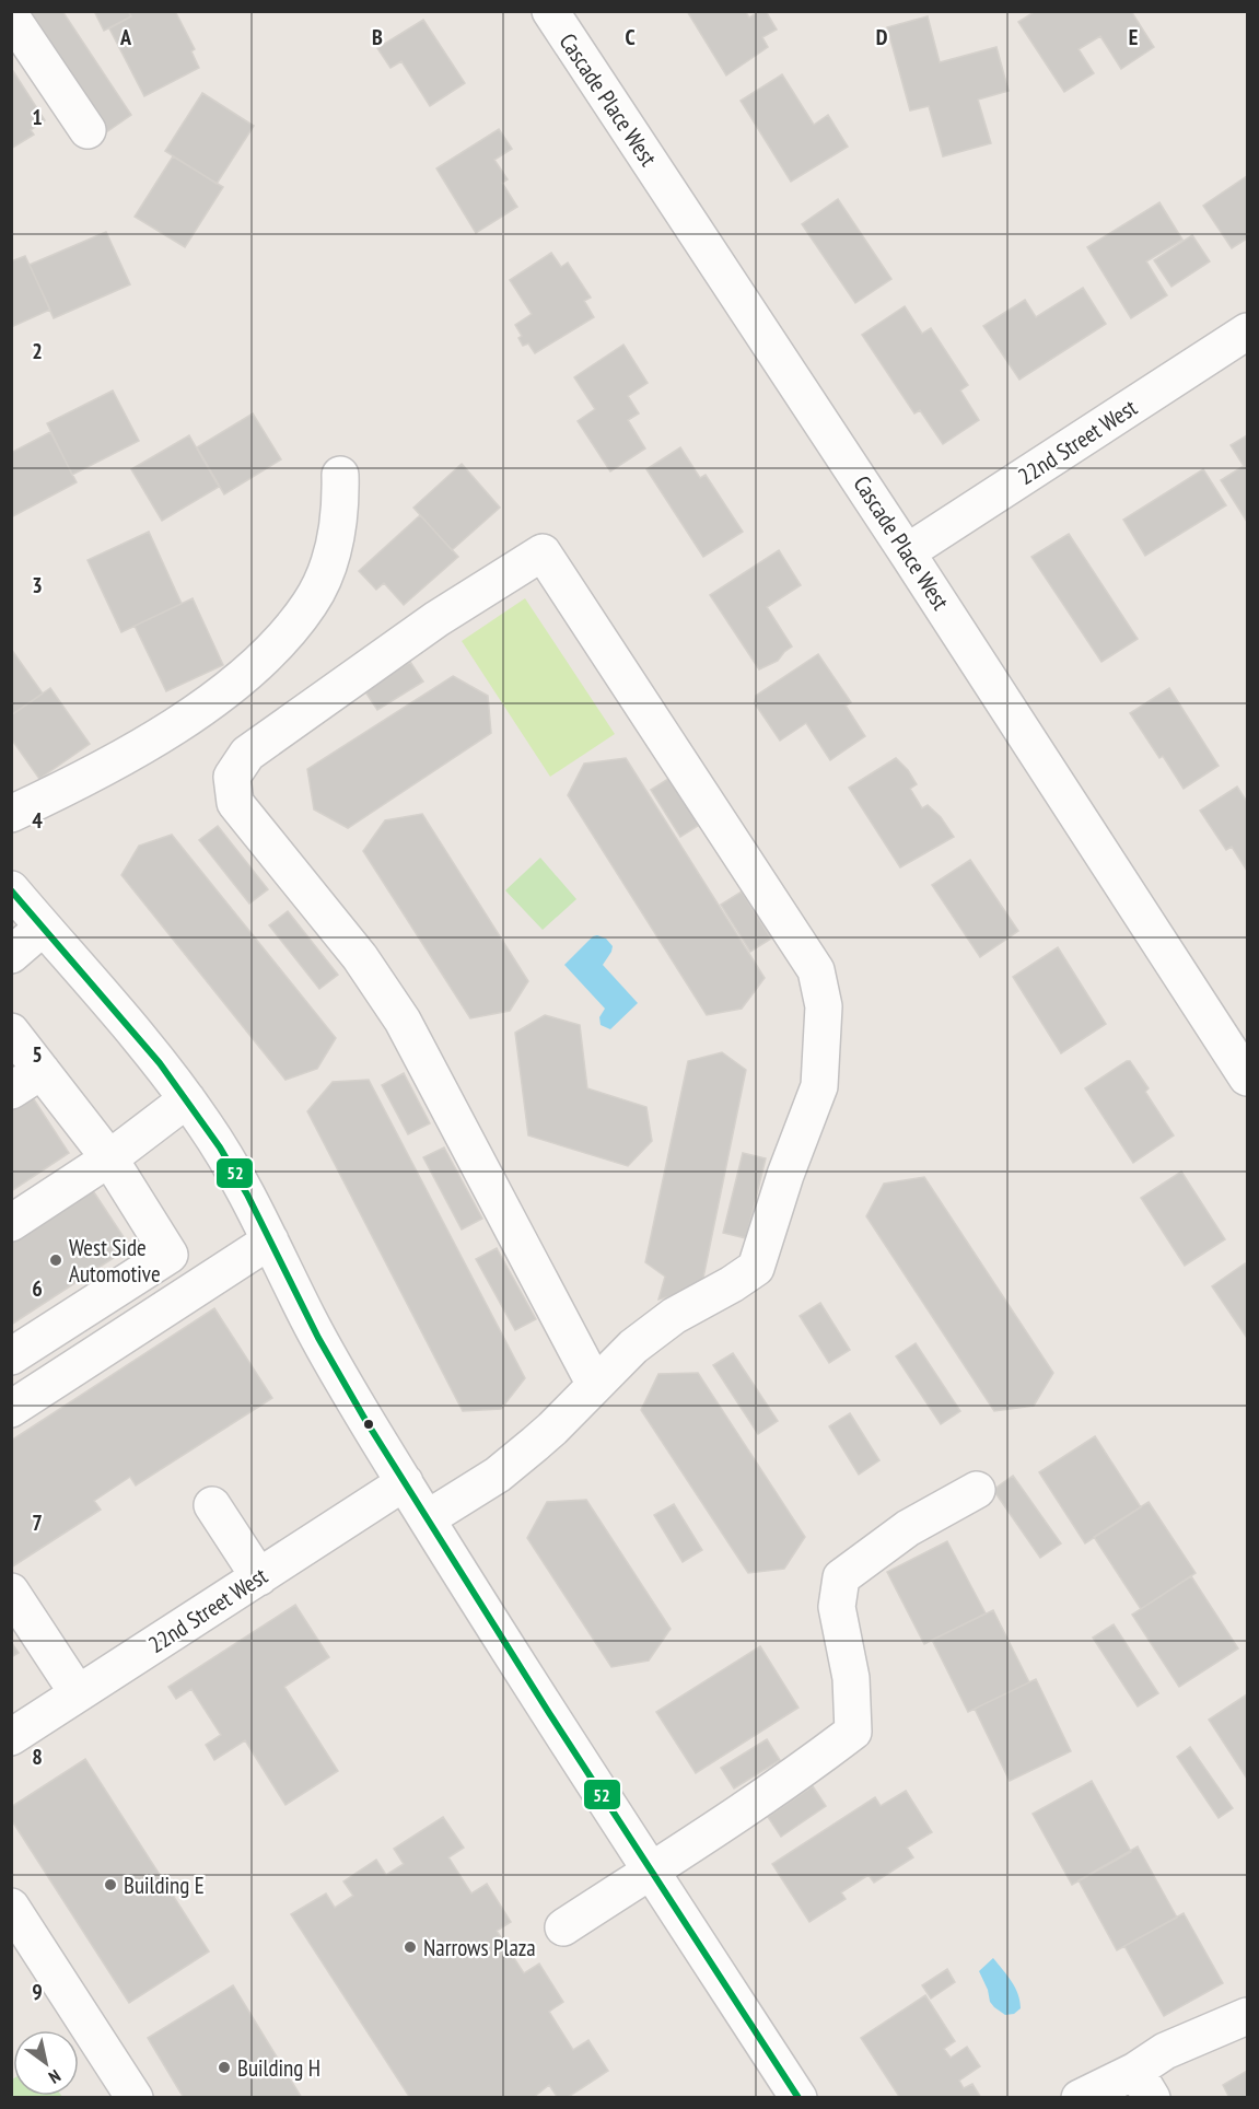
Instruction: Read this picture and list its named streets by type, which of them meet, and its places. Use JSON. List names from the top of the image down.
{
  "streets": {
    "street": ["Cascade Place West", "22nd Street West"]
  },
  "crossings": [
    ["Cascade Place West", "22nd Street West"]
  ],
  "places": [
    "West Side Automotive",
    "Building E",
    "Narrows Plaza",
    "Building H"
  ],
  "lines": ["transit line 52"],
  "north": "bottom right",
  "grid": {
    "columns": [
      "A",
      "B",
      "C",
      "D",
      "E"
    ],
    "rows": [
      "1",
      "2",
      "3",
      "4",
      "5",
      "6",
      "7",
      "8",
      "9"
    ]
  }
}
